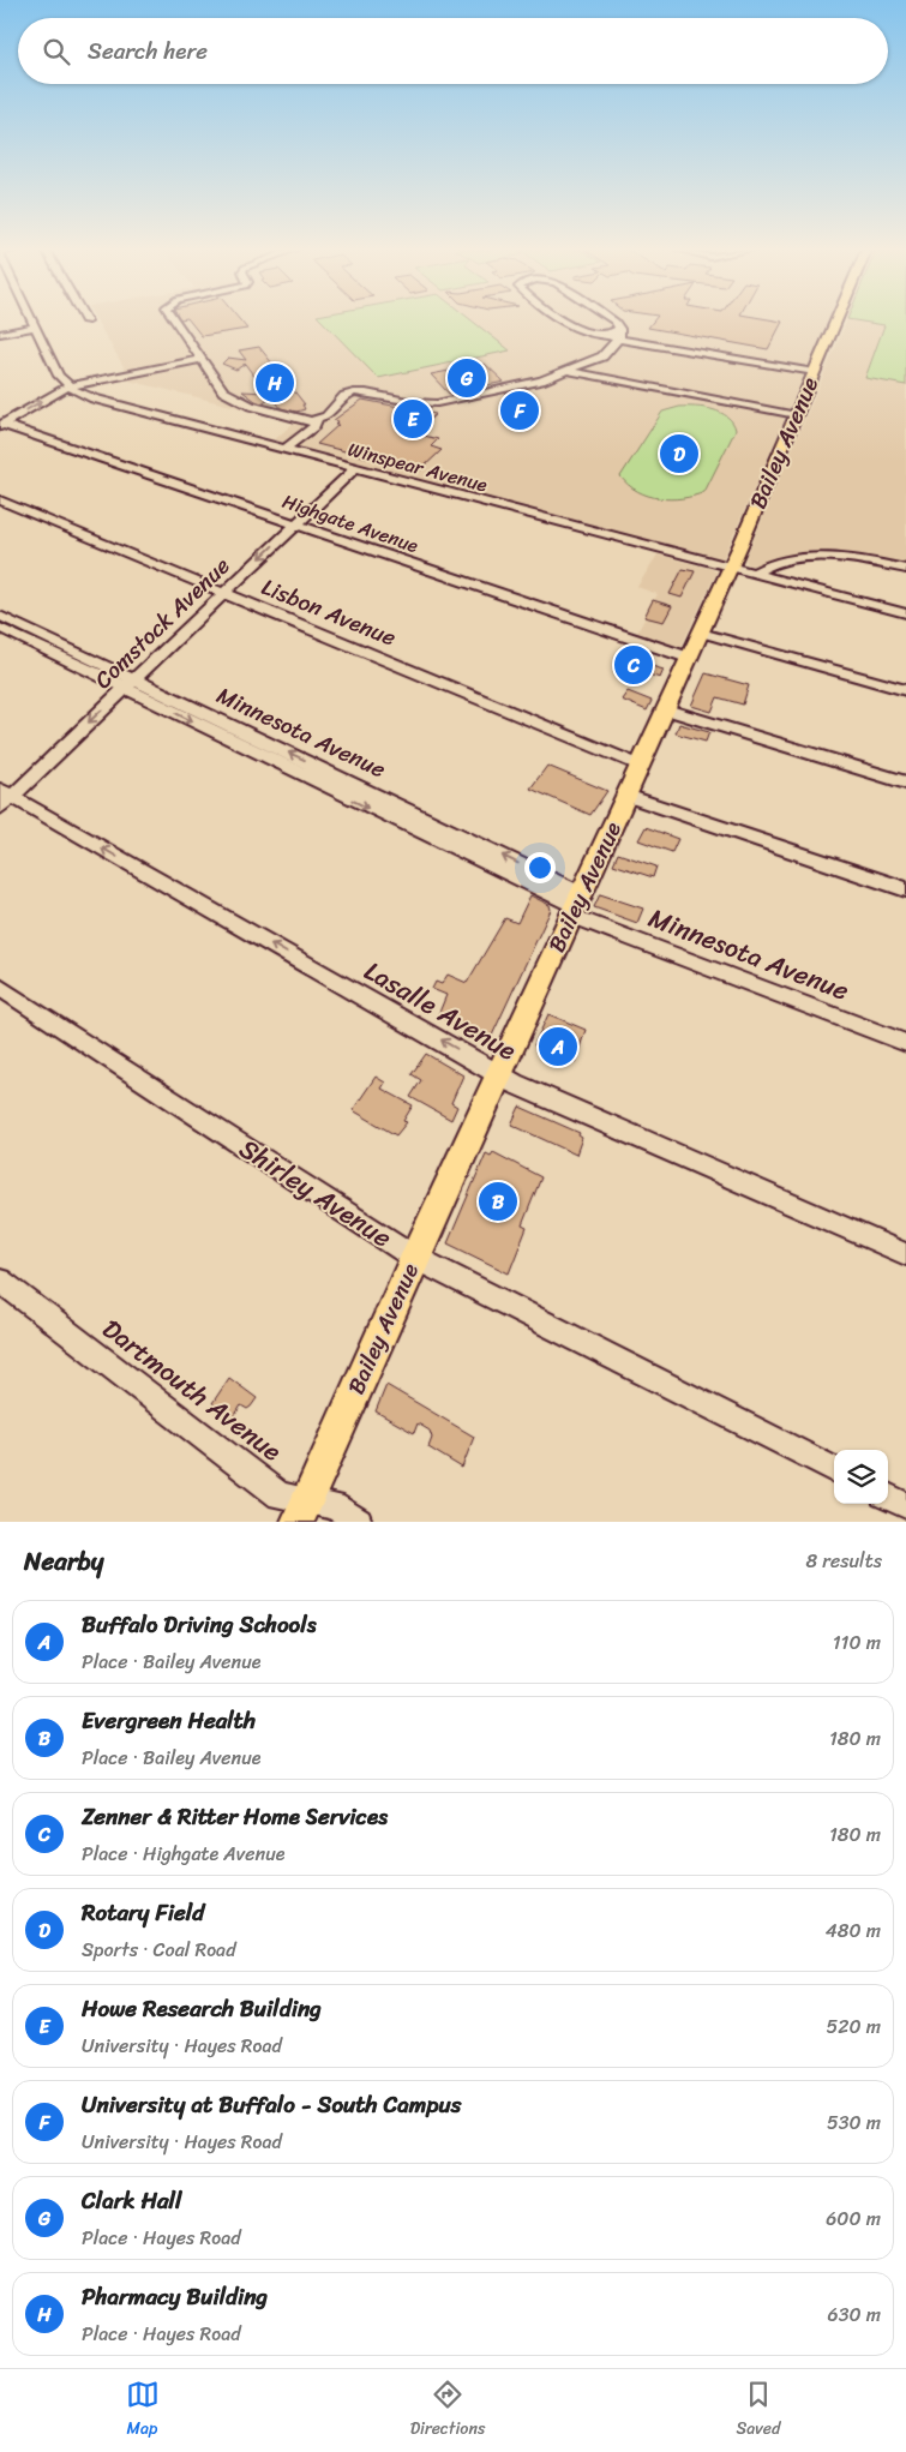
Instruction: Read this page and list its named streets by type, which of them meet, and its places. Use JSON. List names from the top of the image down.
{
  "streets": {
    "main road": ["Bailey Avenue"],
    "street": [
      "Winspear Avenue",
      "Highgate Avenue",
      "Lisbon Avenue",
      "Comstock Avenue",
      "Minnesota Avenue",
      "Lasalle Avenue",
      "Shirley Avenue",
      "Dartmouth Avenue"
    ]
  },
  "crossings": [
    ["Bailey Avenue", "Winspear Avenue"],
    ["Bailey Avenue", "Highgate Avenue"],
    ["Bailey Avenue", "Lisbon Avenue"],
    ["Bailey Avenue", "Minnesota Avenue"],
    ["Bailey Avenue", "Lasalle Avenue"],
    ["Bailey Avenue", "Shirley Avenue"],
    ["Bailey Avenue", "Dartmouth Avenue"],
    ["Winspear Avenue", "Comstock Avenue"],
    ["Highgate Avenue", "Comstock Avenue"],
    ["Lisbon Avenue", "Comstock Avenue"],
    ["Comstock Avenue", "Minnesota Avenue"],
    ["Comstock Avenue", "Lasalle Avenue"]
  ],
  "one_way": ["Comstock Avenue", "Lasalle Avenue"],
  "page": {
    "search": "Search here",
    "pins": [
      "G",
      "H",
      "F",
      "E",
      "D",
      "C",
      "A",
      "B"
    ],
    "heading": ["Nearby", "8 results"],
    "list": [
      {
        "mark": "A",
        "name": "Buffalo Driving Schools",
        "note": "Place · Bailey Avenue",
        "value": "110 m"
      },
      {
        "mark": "B",
        "name": "Evergreen Health",
        "note": "Place · Bailey Avenue",
        "value": "180 m"
      },
      {
        "mark": "C",
        "name": "Zenner & Ritter Home Services",
        "note": "Place · Highgate Avenue",
        "value": "180 m"
      },
      {
        "mark": "D",
        "name": "Rotary Field",
        "note": "Sports · Coal Road",
        "value": "480 m"
      },
      {
        "mark": "E",
        "name": "Howe Research Building",
        "note": "University · Hayes Road",
        "value": "520 m"
      },
      {
        "mark": "F",
        "name": "University at Buffalo - South Campus",
        "note": "University · Hayes Road",
        "value": "530 m"
      },
      {
        "mark": "G",
        "name": "Clark Hall",
        "note": "Place · Hayes Road",
        "value": "600 m"
      },
      {
        "mark": "H",
        "name": "Pharmacy Building",
        "note": "Place · Hayes Road",
        "value": "630 m"
      }
    ],
    "nav": ["Map", "Directions", "Saved"]
  }
}
